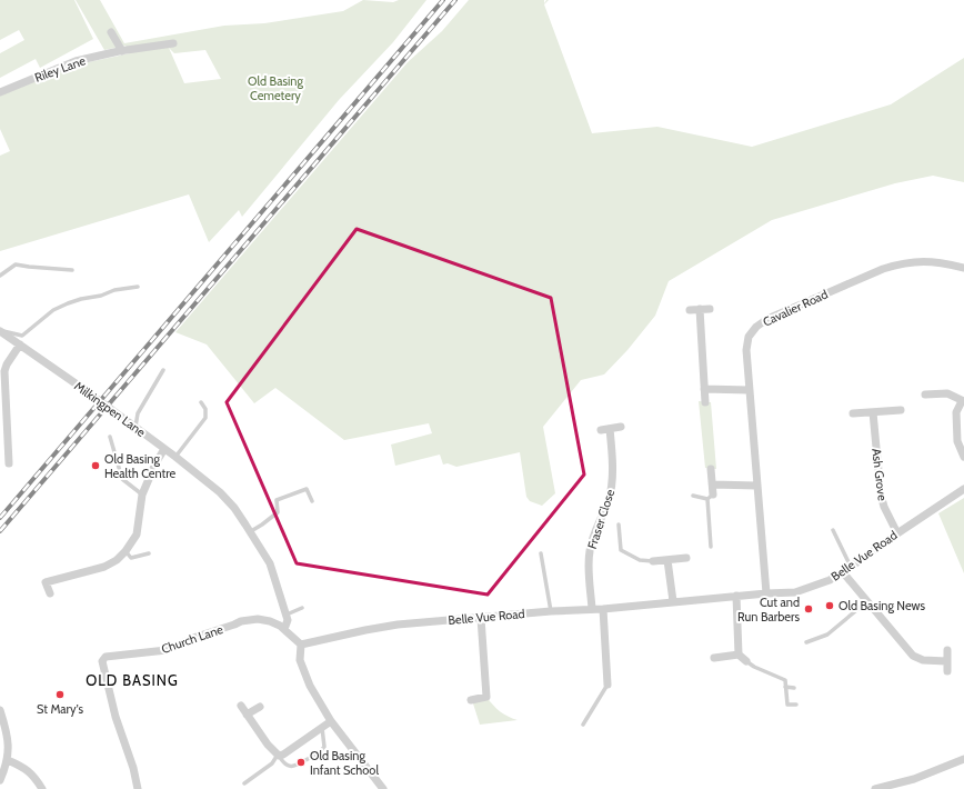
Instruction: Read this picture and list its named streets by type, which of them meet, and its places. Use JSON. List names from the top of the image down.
{
  "streets": {
    "street": [
      "Riley Lane",
      "Cavalier Road",
      "Milkingpen Lane",
      "Ash Grove",
      "Fraser Close",
      "Belle Vue Road",
      "Church Lane"
    ]
  },
  "crossings": [
    ["Cavalier Road", "Belle Vue Road"],
    ["Milkingpen Lane", "Church Lane"],
    ["Ash Grove", "Belle Vue Road"],
    ["Fraser Close", "Belle Vue Road"],
    ["Belle Vue Road", "Church Lane"]
  ],
  "districts": ["OLD BASING"],
  "parks": ["Old Basing Cemetery"],
  "places": [
    "Old Basing Health Centre",
    "Old Basing News",
    "Cut and Run Barbers",
    "St Mary's",
    "Old Basing Infant School"
  ]
}
